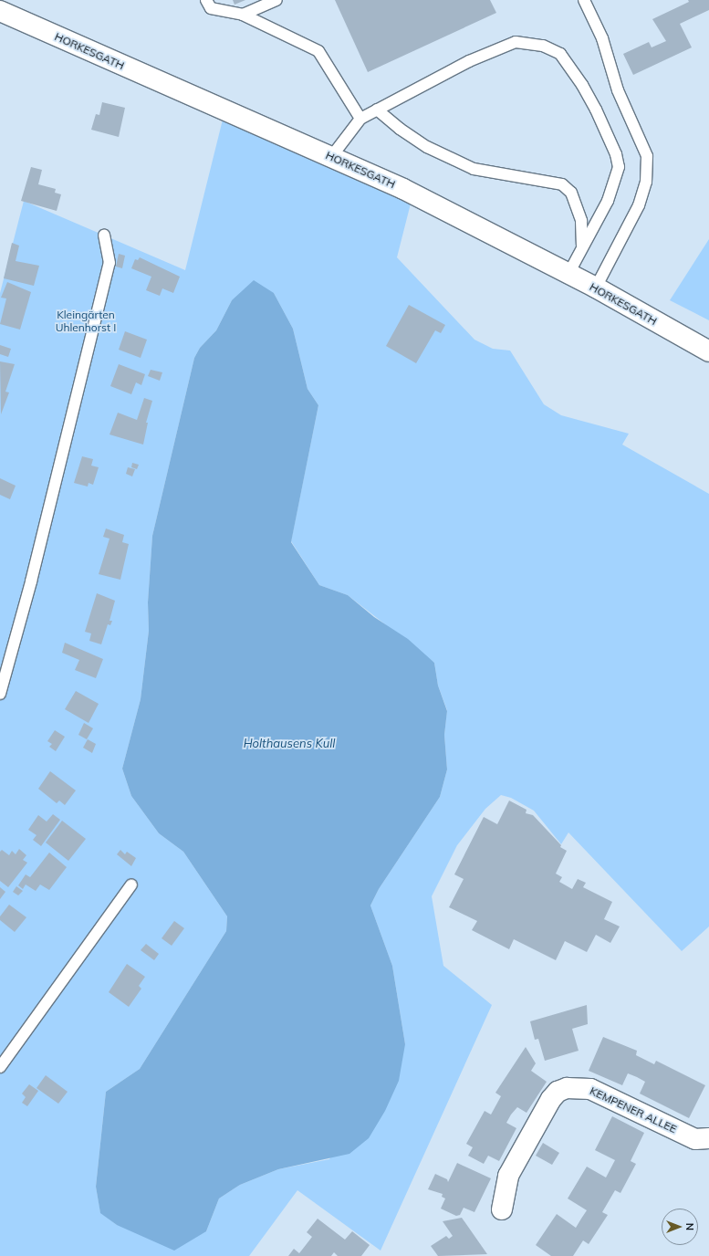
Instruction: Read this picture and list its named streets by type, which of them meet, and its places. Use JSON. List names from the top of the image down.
{
  "streets": {
    "street": ["HORKESGATH", "KEMPENER ALLEE"]
  },
  "water": ["Holthausens Kull"],
  "parks": ["Kleingärten Uhlenhorst I"],
  "north": "right"
}
